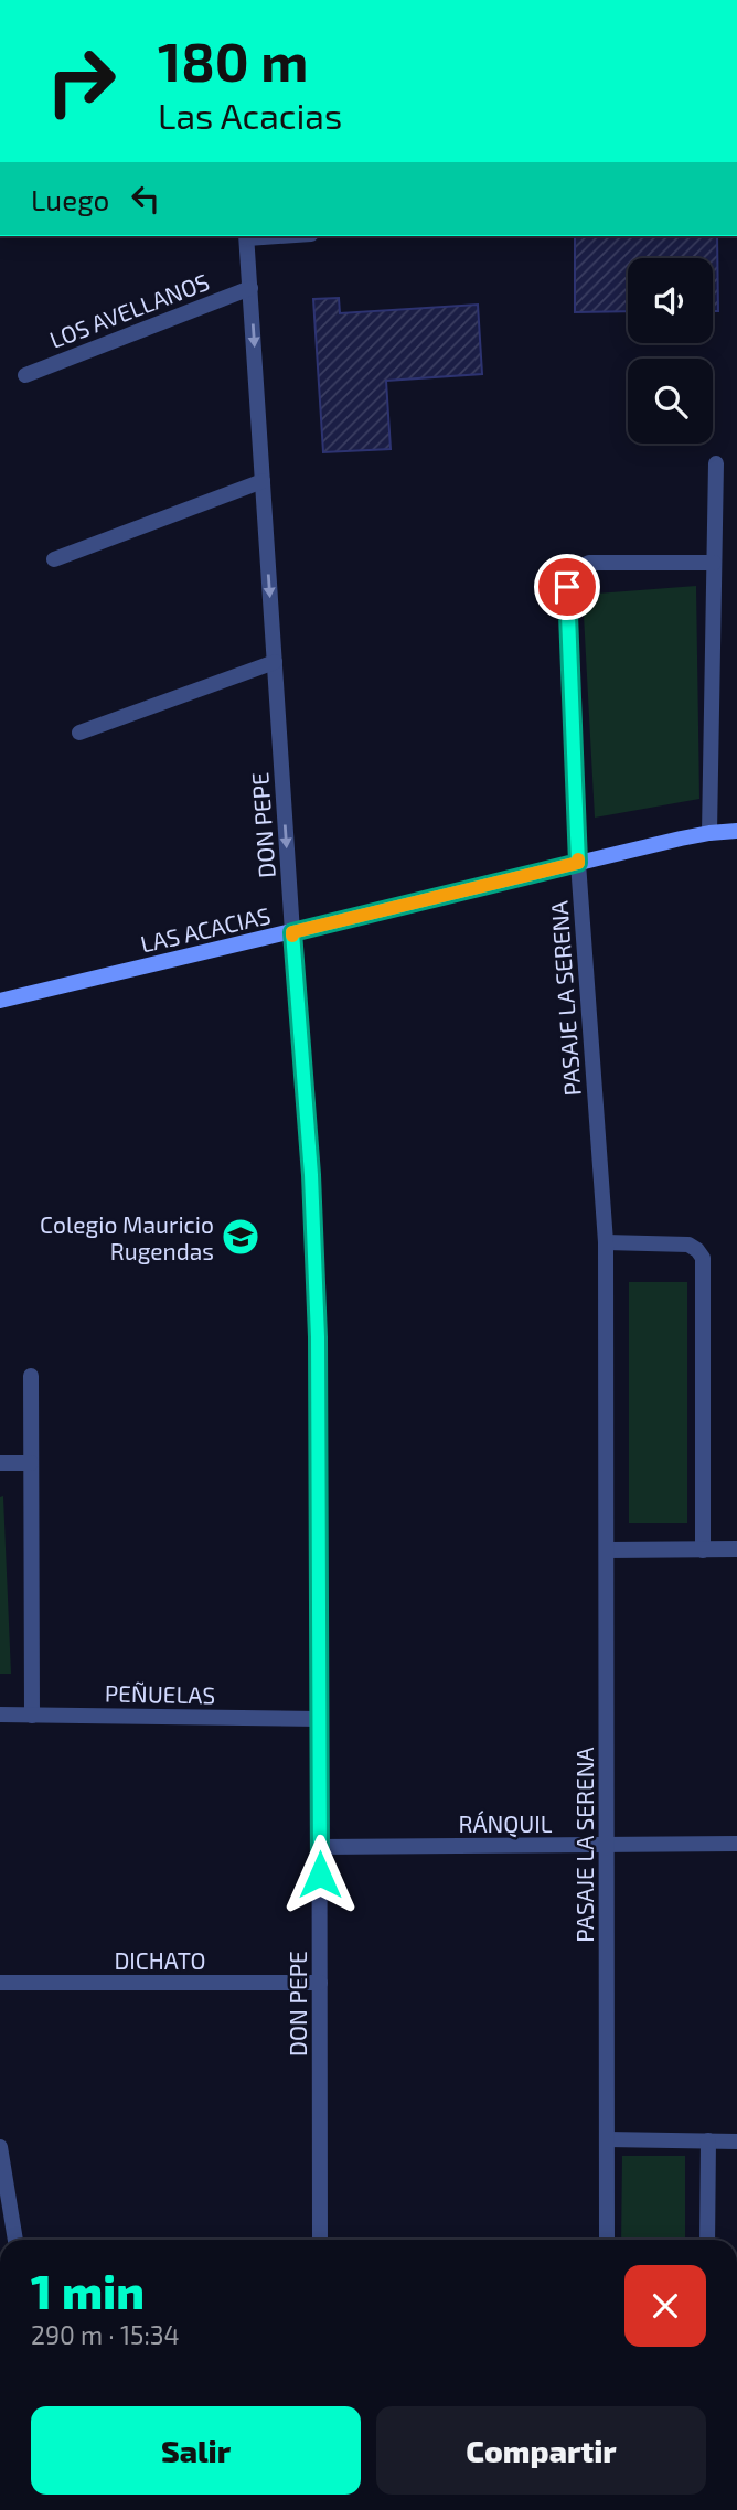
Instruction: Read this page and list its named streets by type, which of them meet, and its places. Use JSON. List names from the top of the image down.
{
  "streets": {
    "main road": ["LAS ACACIAS"],
    "street": [
      "LOS AVELLANOS",
      "DON PEPE",
      "PASAJE LA SERENA",
      "PEÑUELAS",
      "RÁNQUIL",
      "DICHATO"
    ]
  },
  "crossings": [
    ["LOS AVELLANOS", "DON PEPE"],
    ["DON PEPE", "LAS ACACIAS"],
    ["DON PEPE", "PEÑUELAS"],
    ["DON PEPE", "RÁNQUIL"],
    ["DON PEPE", "DICHATO"],
    ["LAS ACACIAS", "PASAJE LA SERENA"],
    ["PASAJE LA SERENA", "RÁNQUIL"]
  ],
  "places": {
    "school or university": ["Colegio Mauricio Rugendas"]
  },
  "page": {
    "turn": ["180 m", "Las Acacias"],
    "then": "Luego",
    "heading": ["1 min", "290 m · 15:34"],
    "buttons": ["Salir", "Compartir"]
  }
}
